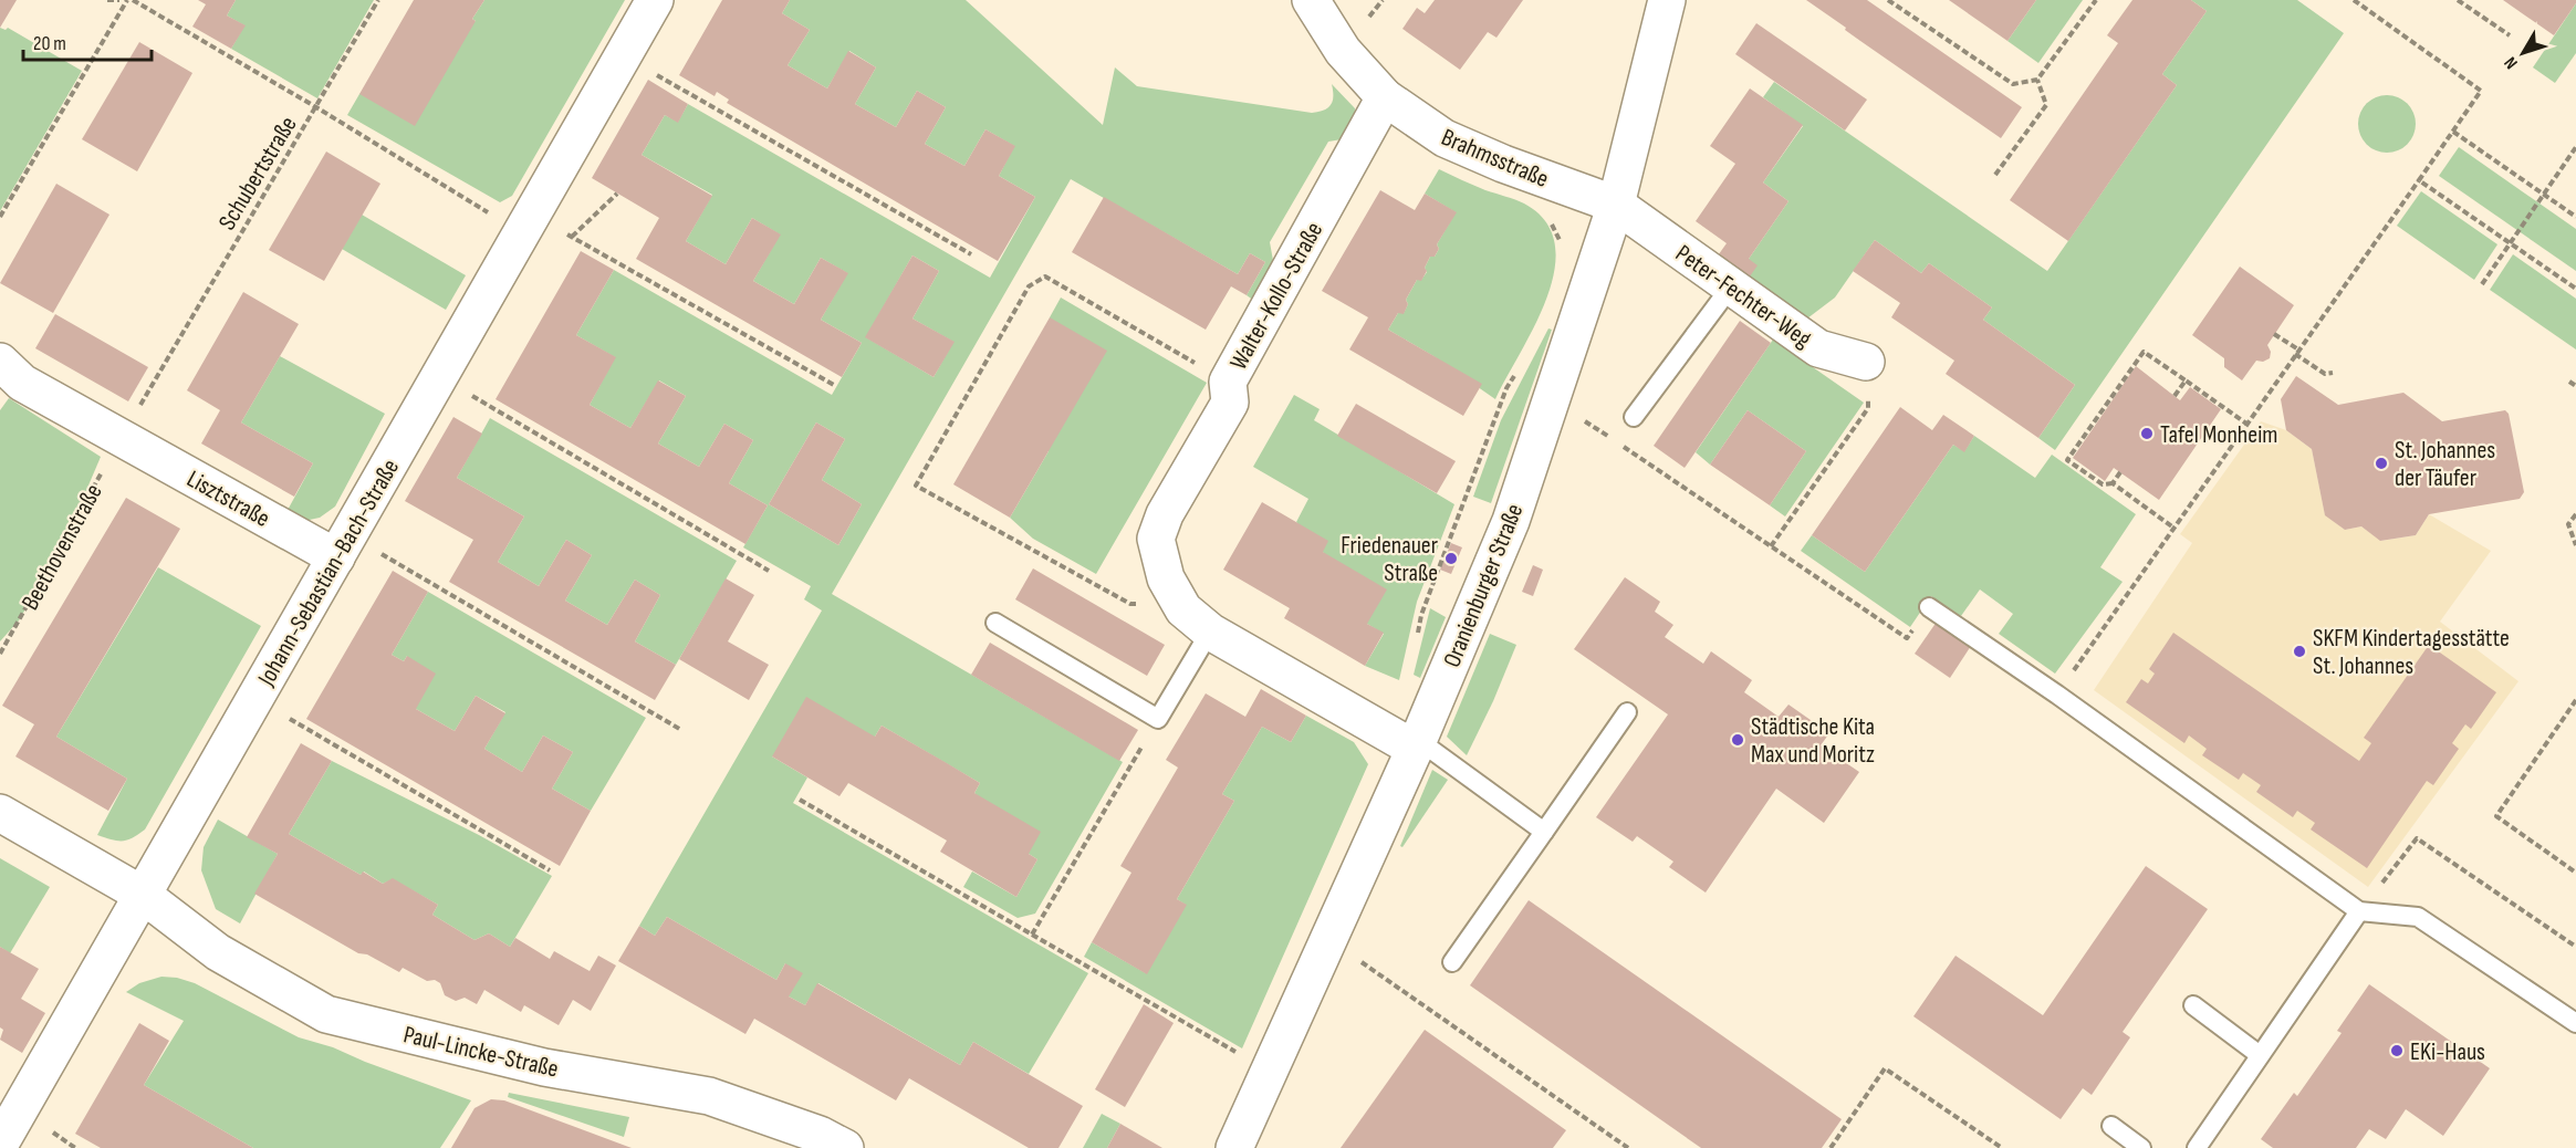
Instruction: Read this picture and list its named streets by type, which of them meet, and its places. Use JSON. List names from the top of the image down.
{
  "streets": {
    "street": [
      "Brahmsstraße",
      "Walter-Kollo-Straße",
      "Peter-Fechter-Weg",
      "Lisztstraße",
      "Johann-Sebastian-Bach-Straße",
      "Oranienburger Straße",
      "Paul-Lincke-Straße"
    ],
    "path": ["Schubertstraße", "Beethovenstraße"]
  },
  "crossings": [
    ["Brahmsstraße", "Walter-Kollo-Straße"],
    ["Brahmsstraße", "Peter-Fechter-Weg"],
    ["Brahmsstraße", "Oranienburger Straße"],
    ["Schubertstraße", "Lisztstraße"],
    ["Schubertstraße", "Beethovenstraße"],
    ["Peter-Fechter-Weg", "Oranienburger Straße"],
    ["Lisztstraße", "Beethovenstraße"],
    ["Lisztstraße", "Johann-Sebastian-Bach-Straße"],
    ["Johann-Sebastian-Bach-Straße", "Paul-Lincke-Straße"]
  ],
  "places": [
    "Tafel Monheim",
    "St. Johannes der Täufer",
    "Friedenauer Straße",
    "SKFM Kindertagesstätte St. Johannes",
    "Städtische Kita Max und Moritz",
    "EKi-Haus"
  ],
  "scale_bar": "20 m",
  "north": "bottom left"
}
